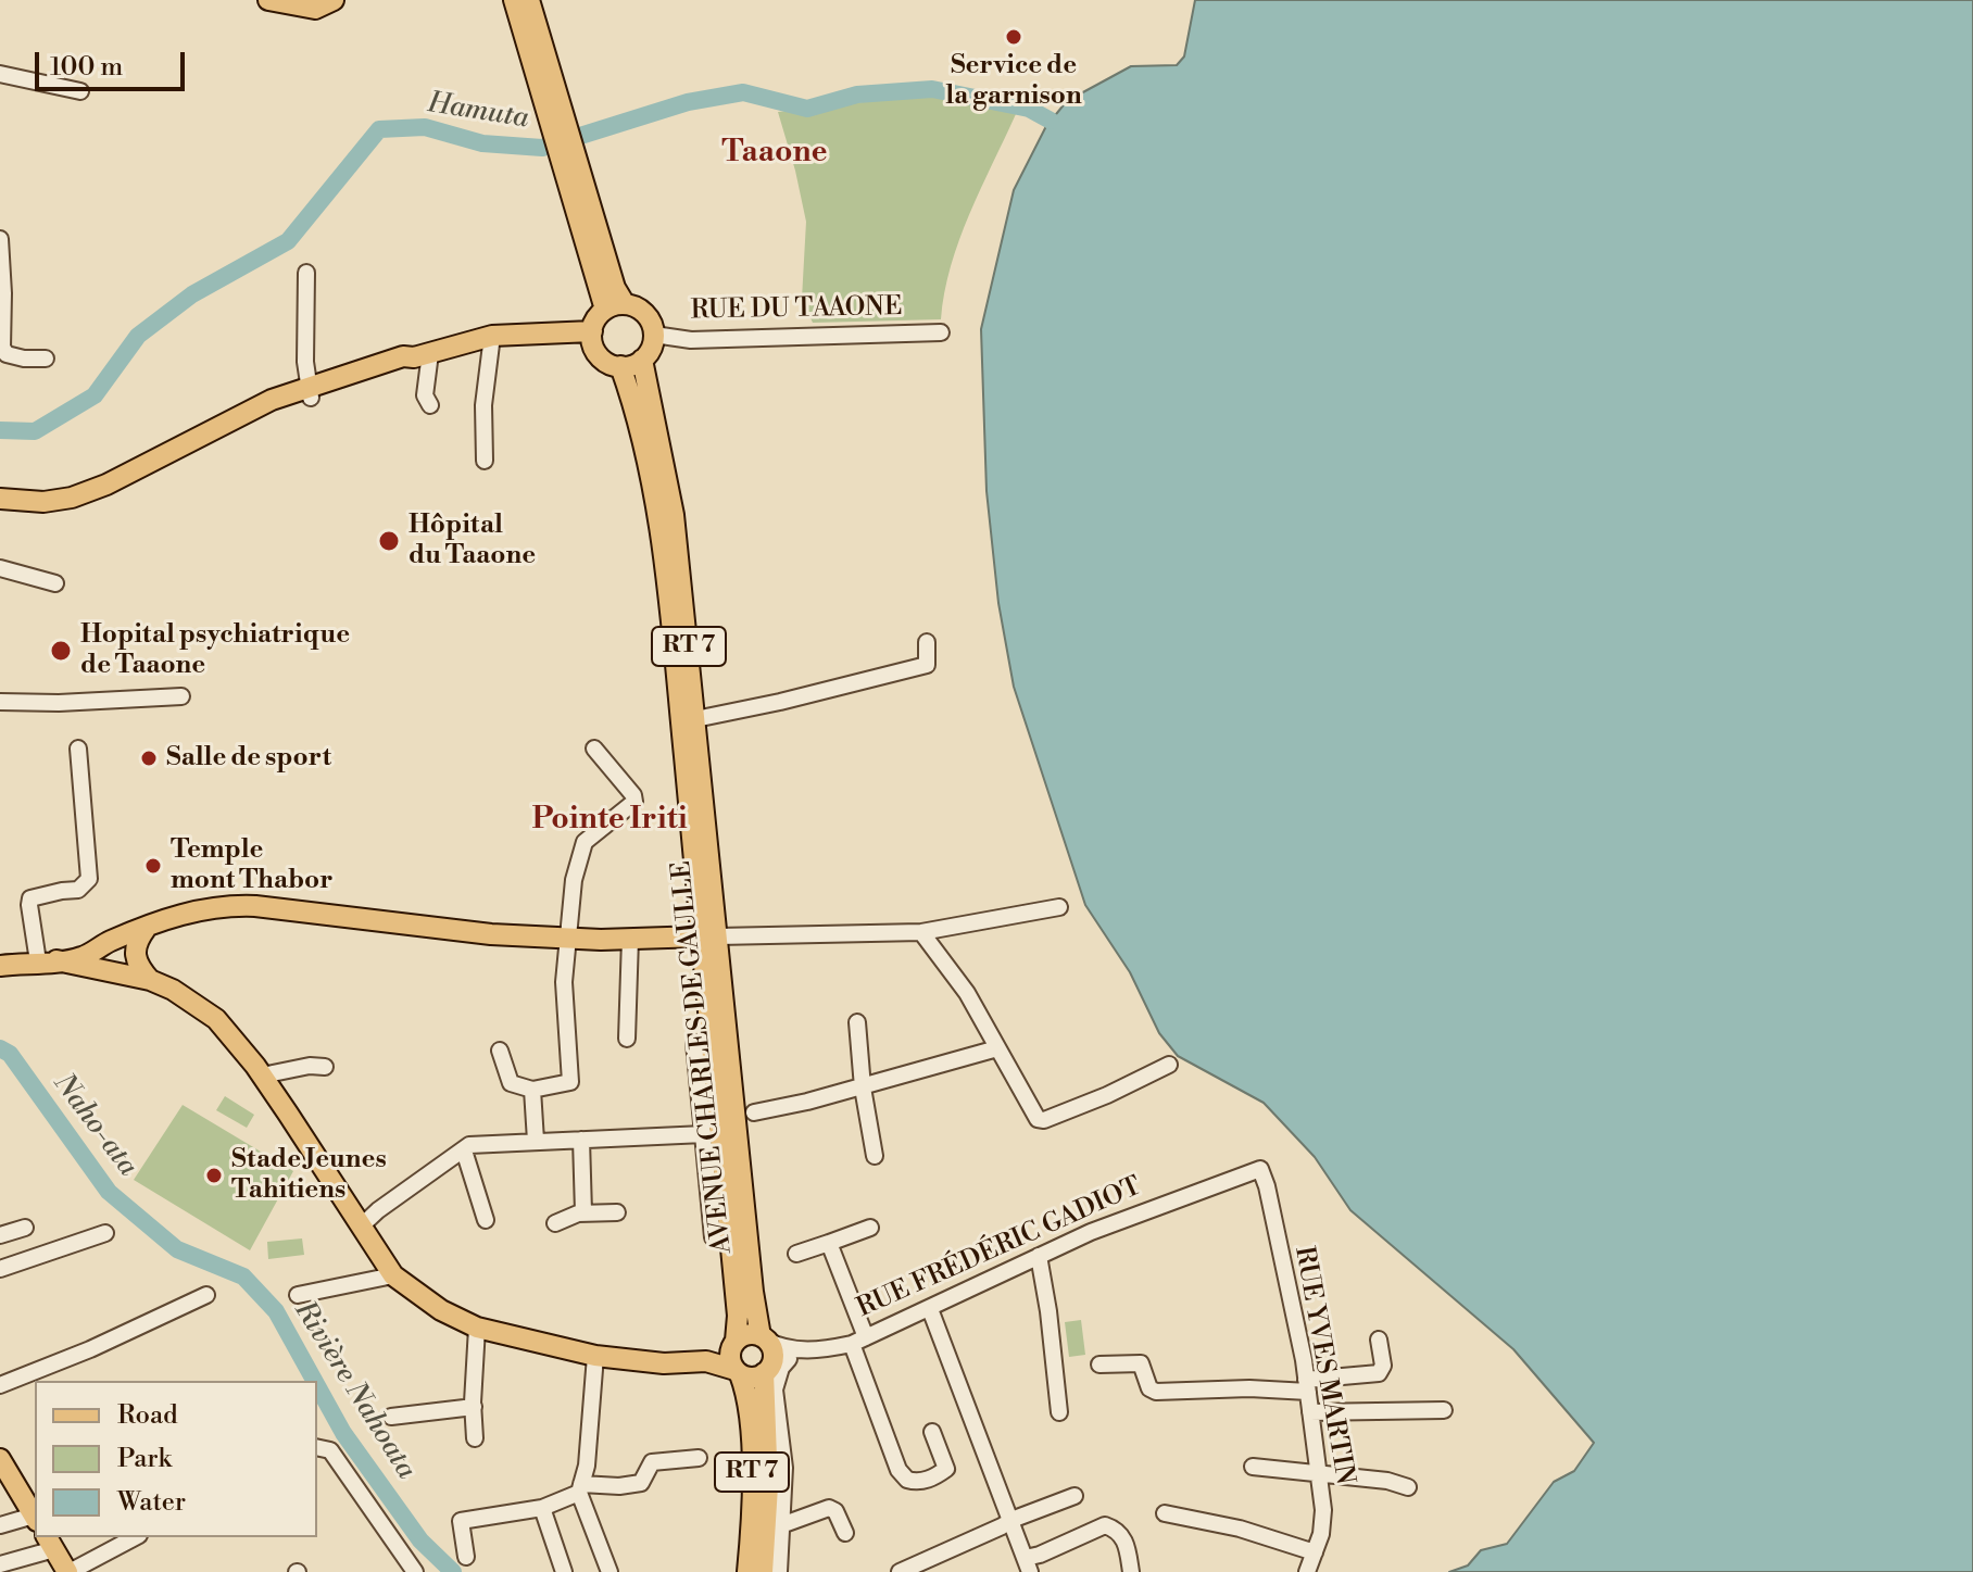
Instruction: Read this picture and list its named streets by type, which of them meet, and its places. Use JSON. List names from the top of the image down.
{
  "streets": {
    "main road": ["RT 7", "AVENUE CHARLES DE GAULLE"],
    "street": ["RUE DU TAAONE", "RUE FRÉDÉRIC GADIOT", "RUE YVES MARTIN"]
  },
  "crossings": [
    ["RUE DU TAAONE", "AVENUE CHARLES DE GAULLE"],
    ["RT 7", "AVENUE CHARLES DE GAULLE"],
    ["RT 7", "RUE FRÉDÉRIC GADIOT"],
    ["AVENUE CHARLES DE GAULLE", "RUE FRÉDÉRIC GADIOT"],
    ["RUE FRÉDÉRIC GADIOT", "RUE YVES MARTIN"]
  ],
  "districts": ["Taaone", "Pointe Iriti"],
  "water": ["Hamuta", "Naho-ata", "Rivière Nahoata"],
  "places": [
    "Service de la garnison",
    "Hôpital du Taaone",
    "Hopital psychiatrique de Taaone",
    "Salle de sport",
    "Temple mont Thabor",
    "Stade Jeunes Tahitiens"
  ],
  "legend": ["Road", "Park", "Water"],
  "scale_bar": "100 m"
}
